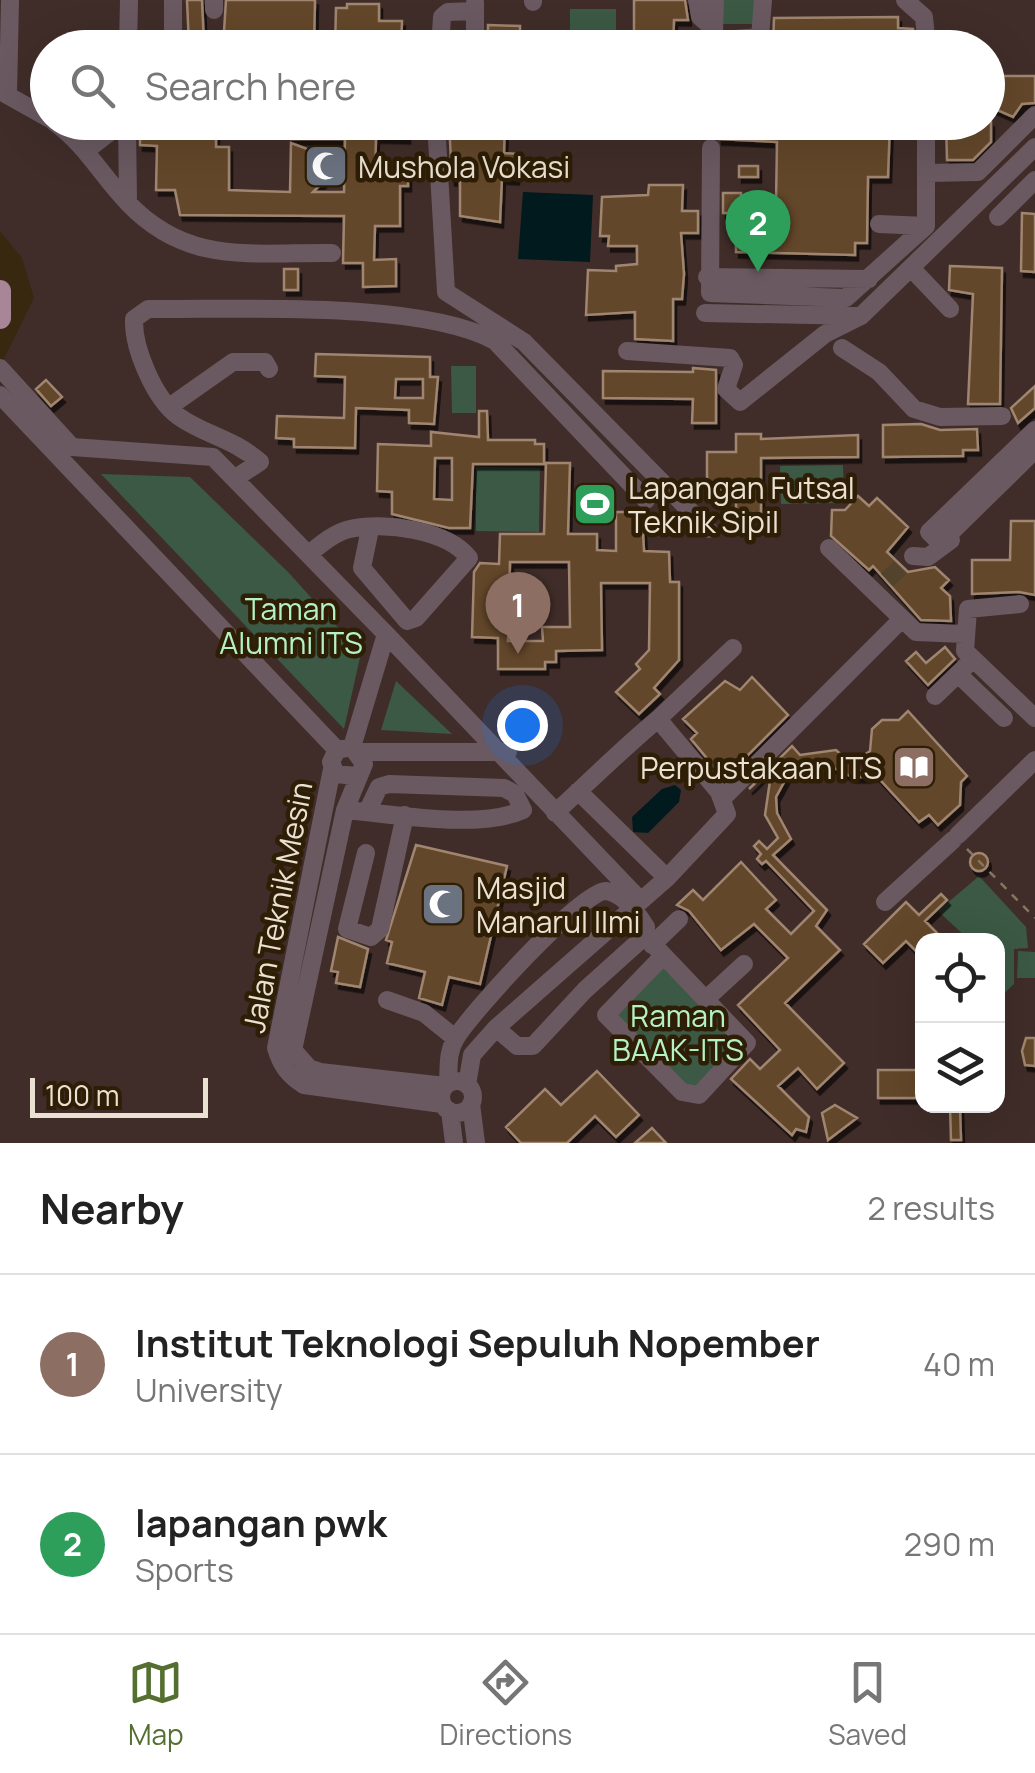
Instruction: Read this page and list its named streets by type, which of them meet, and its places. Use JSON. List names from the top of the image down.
{
  "streets": {
    "street": ["Jalan Teknik Mesin"]
  },
  "parks": ["Taman Alumni ITS", "Raman BAAK-ITS"],
  "places": {
    "mosque": ["Mushola Vokasi", "Masjid Manarul Ilmi"],
    "sports": ["Lapangan Futsal Teknik Sipil"],
    "library": ["Perpustakaan ITS"]
  },
  "scale_bar": "100 m",
  "page": {
    "search": "Search here",
    "pins": ["2", "1"],
    "scale": "100 m",
    "heading": ["Nearby", "2 results"],
    "list": [
      {
        "mark": "1",
        "name": "Institut Teknologi Sepuluh Nopember",
        "note": "University",
        "value": "40 m"
      },
      {
        "mark": "2",
        "name": "lapangan pwk",
        "note": "Sports",
        "value": "290 m"
      }
    ],
    "nav": ["Map", "Directions", "Saved"]
  }
}
